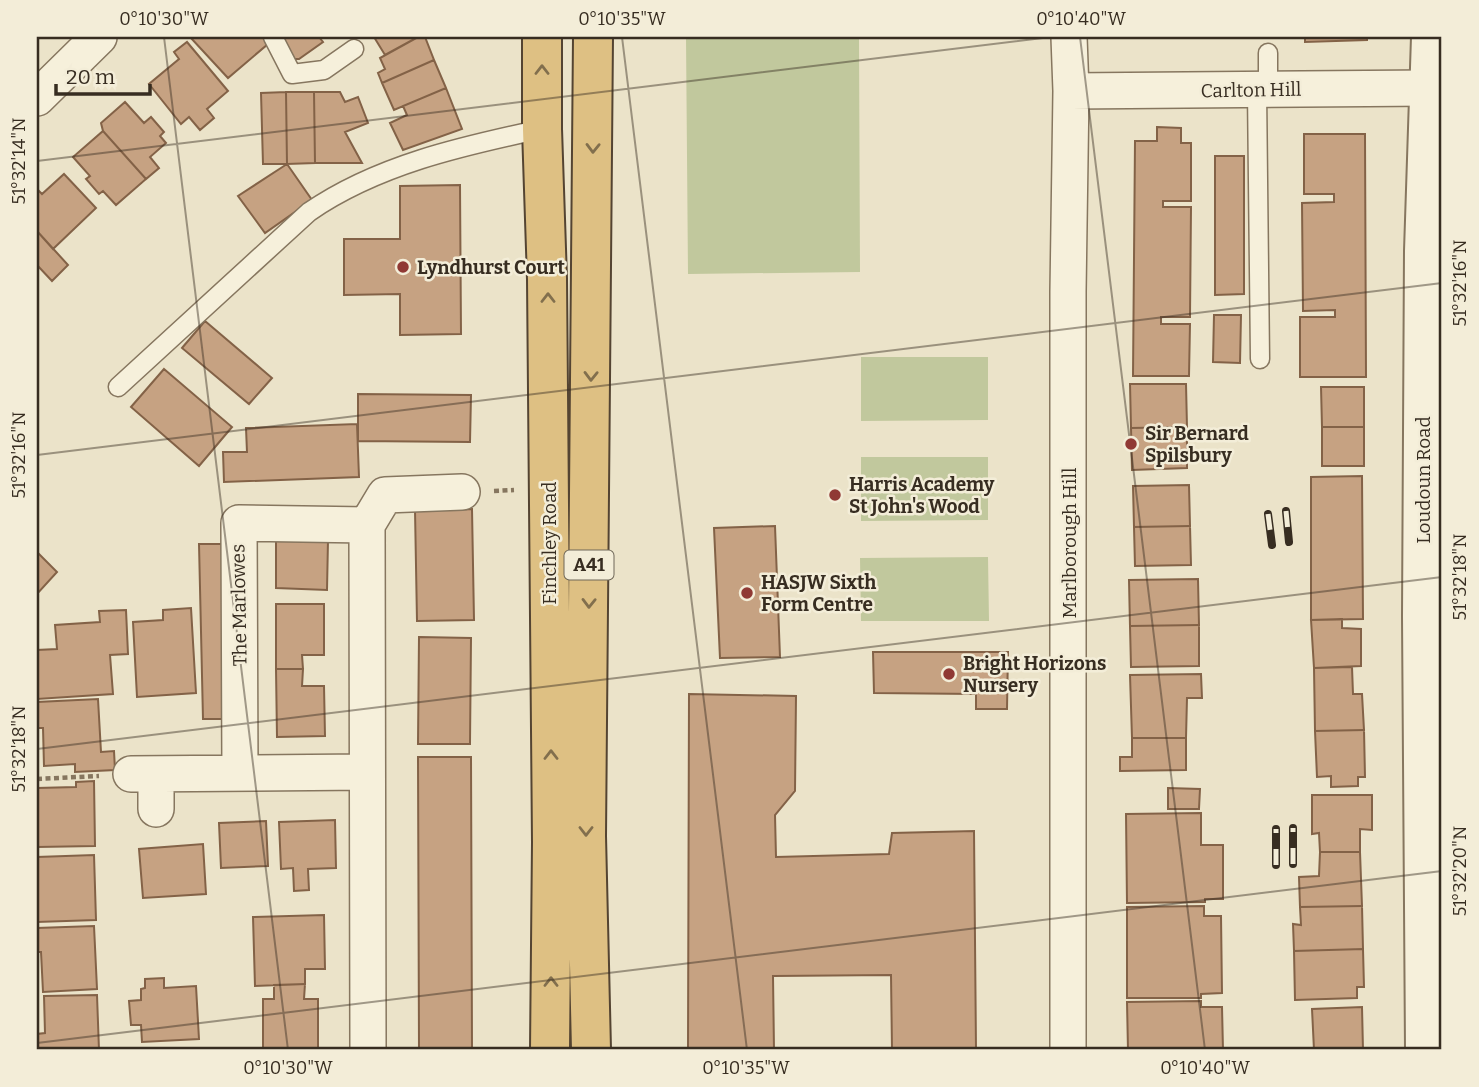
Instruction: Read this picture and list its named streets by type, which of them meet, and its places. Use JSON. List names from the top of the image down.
{
  "streets": {
    "highway": ["Finchley Road", "A41"],
    "street": [
      "Carlton Hill",
      "Loudoun Road",
      "Marlborough Hill",
      "The Marlowes"
    ]
  },
  "crossings": [
    ["Carlton Hill", "Loudoun Road"],
    ["Carlton Hill", "Marlborough Hill"]
  ],
  "places": [
    "Lyndhurst Court",
    "Sir Bernard Spilsbury",
    "Harris Academy St John's Wood",
    "HASJW Sixth Form Centre",
    "Bright Horizons Nursery"
  ],
  "scale_bar": "20 m",
  "coordinates": [
    "0°10'30\"W",
    "0°10'35\"W",
    "0°10'40\"W",
    "51°32'14\"N",
    "51°32'16\"N",
    "51°32'18\"N",
    "51°32'20\"N"
  ]
}
